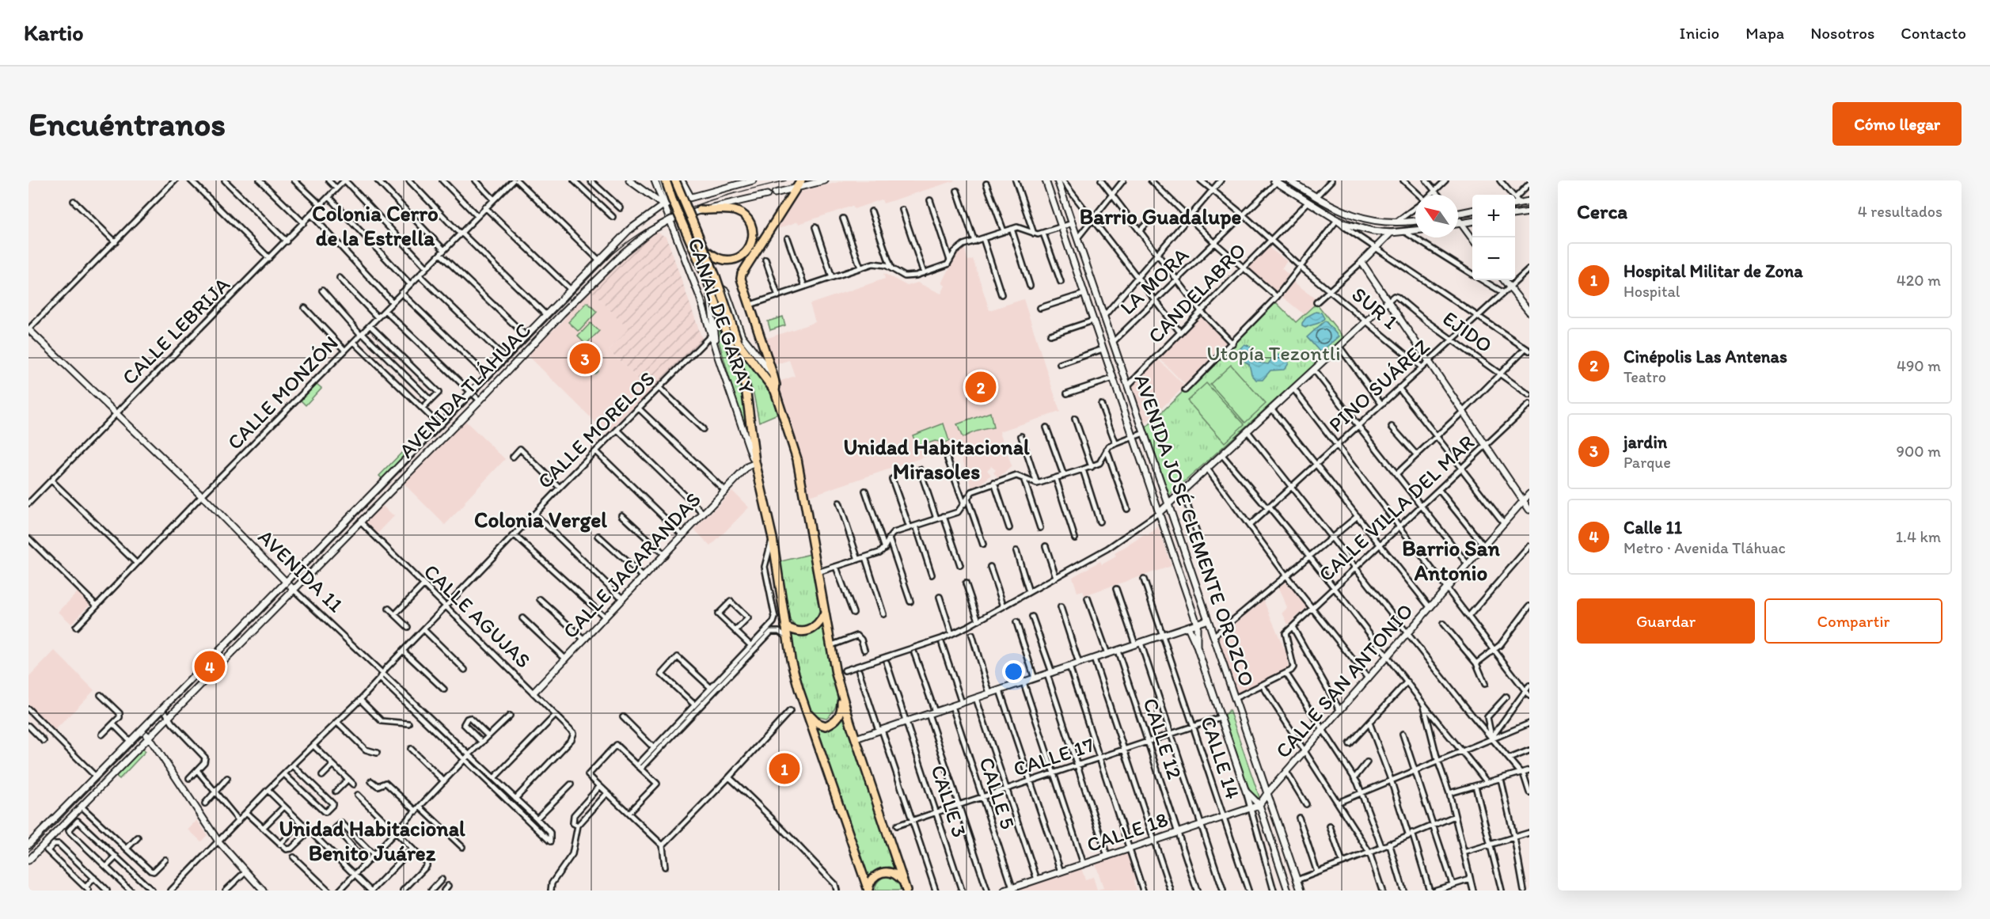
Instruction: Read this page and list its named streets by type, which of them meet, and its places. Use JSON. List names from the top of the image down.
{
  "streets": {
    "highway": ["CANAL DE GARAY"],
    "street": [
      "LA MORA",
      "CANDELABRO",
      "SUR 1",
      "CALLE LEBRIJA",
      "EJIDO",
      "PINO SUÁREZ",
      "AVENIDA TLÁHUAC",
      "CALLE MONZÓN",
      "CALLE MORELOS",
      "CALLE VILLA DEL MAR",
      "AVENIDA JOSÉ CLEMENTE OROZCO",
      "CALLE JACARANDAS",
      "AVENIDA 11",
      "CALLE AGUJAS",
      "CALLE SAN ANTONIO",
      "CALLE 12",
      "CALLE 17",
      "CALLE 14",
      "CALLE 5",
      "CALLE 3",
      "CALLE 18"
    ]
  },
  "crossings": [
    ["LA MORA", "AVENIDA JOSÉ CLEMENTE OROZCO"],
    ["CANDELABRO", "AVENIDA JOSÉ CLEMENTE OROZCO"],
    ["SUR 1", "PINO SUÁREZ"],
    ["CANAL DE GARAY", "AVENIDA TLÁHUAC"],
    ["CANAL DE GARAY", "CALLE MORELOS"],
    ["CANAL DE GARAY", "CALLE JACARANDAS"],
    ["CALLE LEBRIJA", "AVENIDA 11"],
    ["EJIDO", "PINO SUÁREZ"],
    ["AVENIDA TLÁHUAC", "AVENIDA 11"],
    ["AVENIDA TLÁHUAC", "CALLE AGUJAS"],
    ["CALLE MONZÓN", "AVENIDA 11"],
    ["CALLE MORELOS", "AVENIDA 11"],
    ["CALLE MORELOS", "CALLE AGUJAS"],
    ["AVENIDA JOSÉ CLEMENTE OROZCO", "CALLE SAN ANTONIO"],
    ["CALLE JACARANDAS", "CALLE AGUJAS"],
    ["AVENIDA 11", "CALLE AGUJAS"],
    ["CALLE SAN ANTONIO", "CALLE 18"],
    ["CALLE 12", "CALLE 17"],
    ["CALLE 12", "CALLE 18"],
    ["CALLE 17", "CALLE 14"],
    ["CALLE 17", "CALLE 5"],
    ["CALLE 17", "CALLE 3"],
    ["CALLE 14", "CALLE 18"],
    ["CALLE 5", "CALLE 18"]
  ],
  "districts": [
    "Colonia Cerro de la Estrella",
    "Barrio Guadalupe",
    "Unidad Habitacional Mirasoles",
    "Colonia Vergel",
    "Barrio San Antonio",
    "Unidad Habitacional Benito Juárez"
  ],
  "parks": ["Utopía Tezontli"],
  "north": "top left",
  "page": {
    "header": "Kartio",
    "nav": [
      "Inicio",
      "Mapa",
      "Nosotros",
      "Contacto"
    ],
    "buttons": [
      "Cómo llegar",
      ["Guardar", "Compartir"]
    ],
    "title": "Encuéntranos",
    "heading": ["Cerca", "4 resultados"],
    "map_buttons": ["+", "−"],
    "list": [
      {
        "mark": "1",
        "name": "Hospital Militar de Zona",
        "note": "Hospital",
        "value": "420 m"
      },
      {
        "mark": "2",
        "name": "Cinépolis Las Antenas",
        "note": "Teatro",
        "value": "490 m"
      },
      {
        "mark": "3",
        "name": "jardin",
        "note": "Parque",
        "value": "900 m"
      },
      {
        "mark": "4",
        "name": "Calle 11",
        "note": "Metro · Avenida Tláhuac",
        "value": "1.4 km"
      }
    ],
    "pins": [
      "3",
      "2",
      "4",
      "1"
    ]
  }
}
